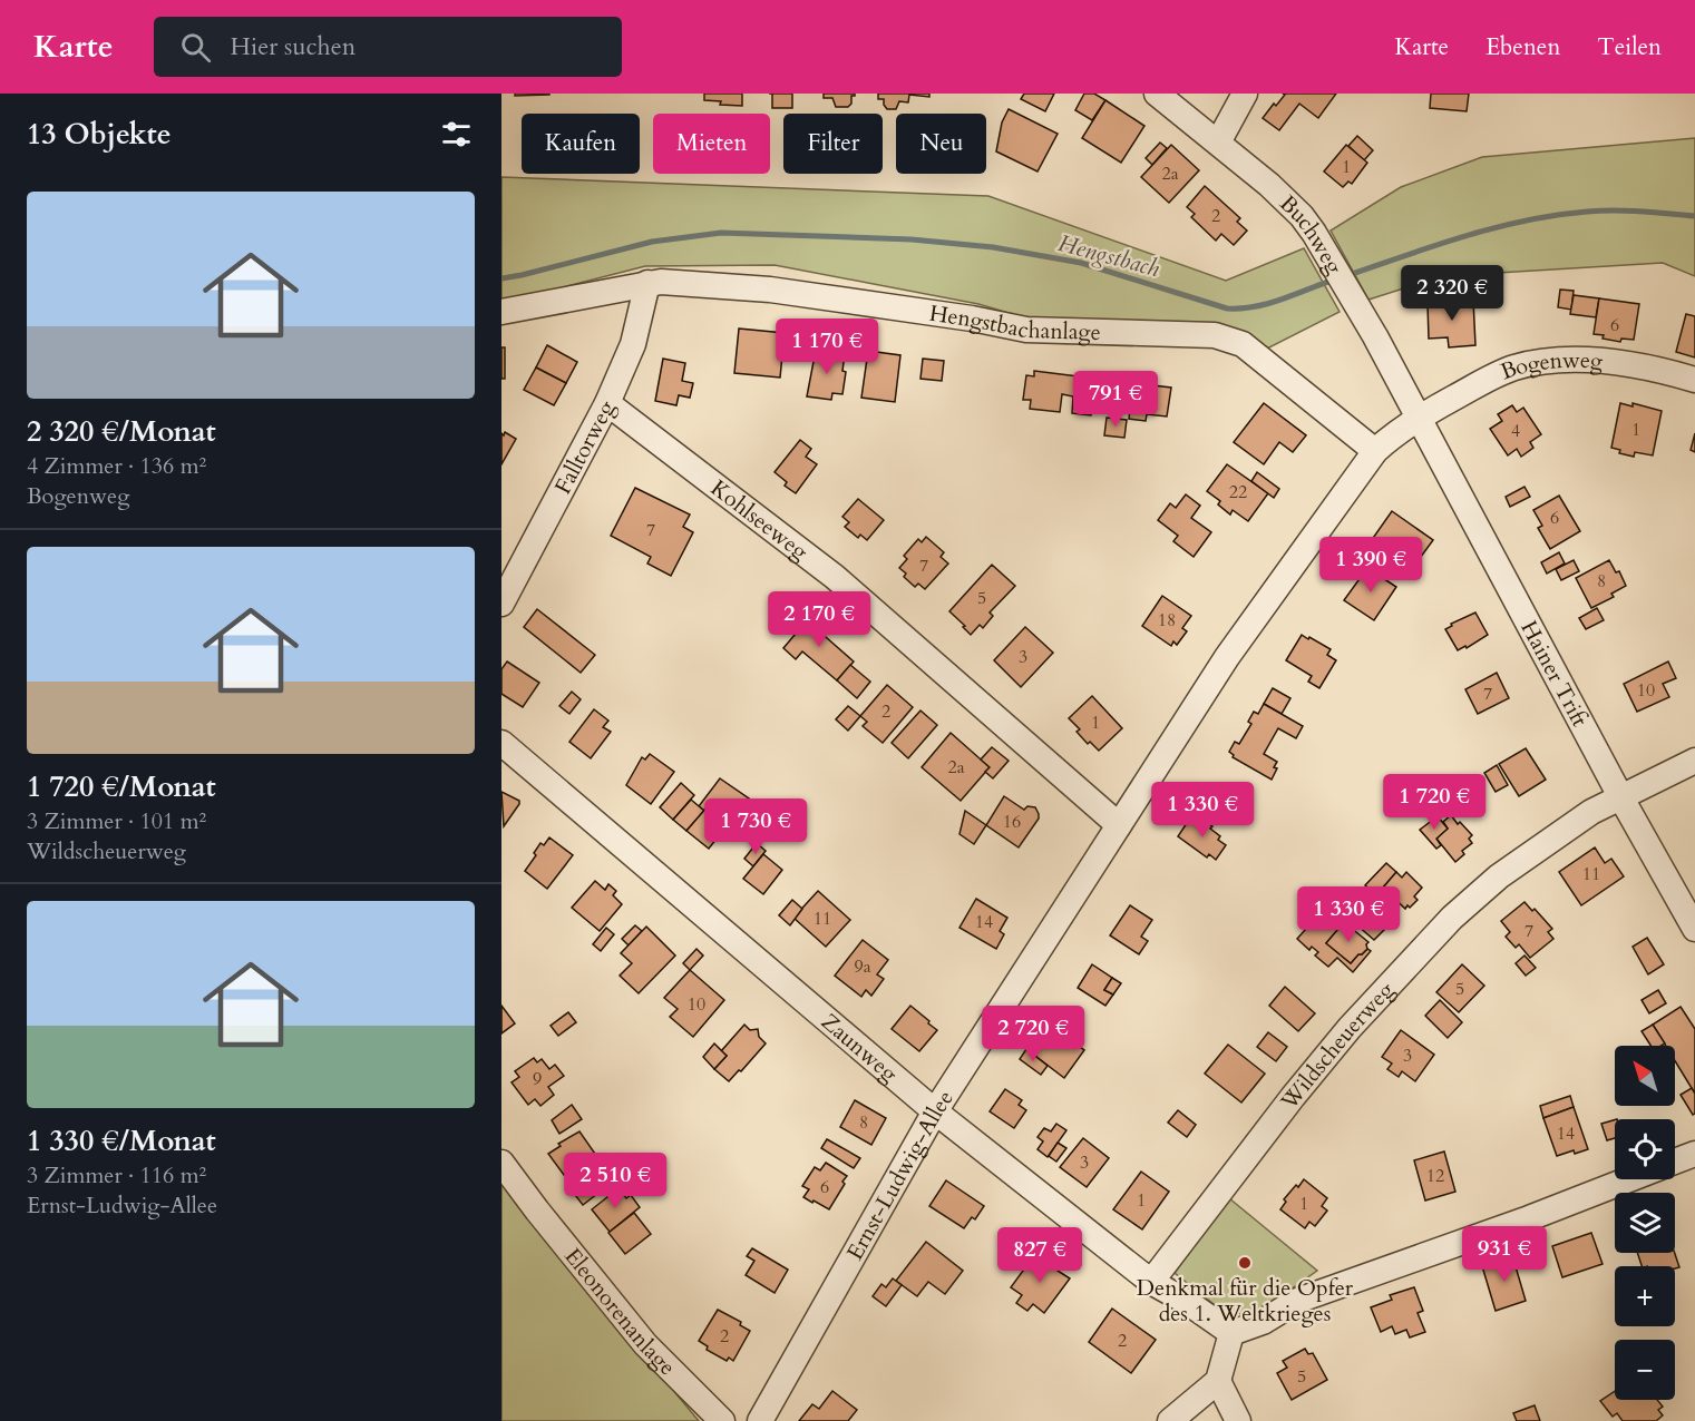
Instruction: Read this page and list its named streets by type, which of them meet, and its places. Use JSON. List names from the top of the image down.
{
  "streets": {
    "street": [
      "Buchweg",
      "Hengstbachanlage",
      "Bogenweg",
      "Falltorweg",
      "Kohlseeweg",
      "Hainer Trift",
      "Wildscheuerweg",
      "Zaunweg",
      "Ernst-Ludwig-Allee",
      "Eleonorenanlage"
    ]
  },
  "crossings": [
    ["Buchweg", "Bogenweg"],
    ["Buchweg", "Hainer Trift"],
    ["Buchweg", "Ernst-Ludwig-Allee"],
    ["Hengstbachanlage", "Falltorweg"],
    ["Hengstbachanlage", "Ernst-Ludwig-Allee"],
    ["Bogenweg", "Hainer Trift"],
    ["Bogenweg", "Ernst-Ludwig-Allee"],
    ["Falltorweg", "Kohlseeweg"],
    ["Kohlseeweg", "Ernst-Ludwig-Allee"],
    ["Hainer Trift", "Wildscheuerweg"],
    ["Hainer Trift", "Ernst-Ludwig-Allee"],
    ["Wildscheuerweg", "Zaunweg"],
    ["Zaunweg", "Ernst-Ludwig-Allee"]
  ],
  "water": ["Hengstbach"],
  "places": ["Denkmal für die Opfer des 1. Weltkrieges"],
  "house_numbers": [
    "1",
    "2a",
    "2",
    "6",
    "1",
    "4",
    "22",
    "6",
    "7",
    "7",
    "8",
    "5",
    "18",
    "3",
    "10",
    "7",
    "2",
    "1",
    "2a",
    "16",
    "11",
    "11",
    "14",
    "7",
    "9a",
    "5",
    "10",
    "3",
    "9",
    "8",
    "14",
    "3",
    "12",
    "6",
    "1",
    "1",
    "2",
    "2",
    "5"
  ],
  "north": "top left",
  "page": {
    "header": "Karte",
    "search": "Hier suchen",
    "nav": ["Karte", "Ebenen", "Teilen"],
    "heading": "13 Objekte",
    "chip": [
      "Kaufen",
      "Mieten",
      "Filter",
      "Neu"
    ],
    "list": [
      {
        "name": "2 320 €/Monat",
        "note": "4 Zimmer · 136 m² · Bogenweg"
      },
      {
        "name": "1 720 €/Monat",
        "note": "3 Zimmer · 101 m² · Wildscheuerweg"
      },
      {
        "name": "1 330 €/Monat",
        "note": "3 Zimmer · 116 m² · Ernst-Ludwig-Allee"
      }
    ],
    "price": [
      "2 320 €",
      "1 170 €",
      "791 €",
      "1 390 €",
      "2 170 €",
      "1 720 €",
      "1 330 €",
      "1 730 €",
      "1 330 €",
      "2 720 €",
      "2 510 €",
      "931 €",
      "827 €"
    ],
    "map_buttons": ["+", "−"]
  }
}
